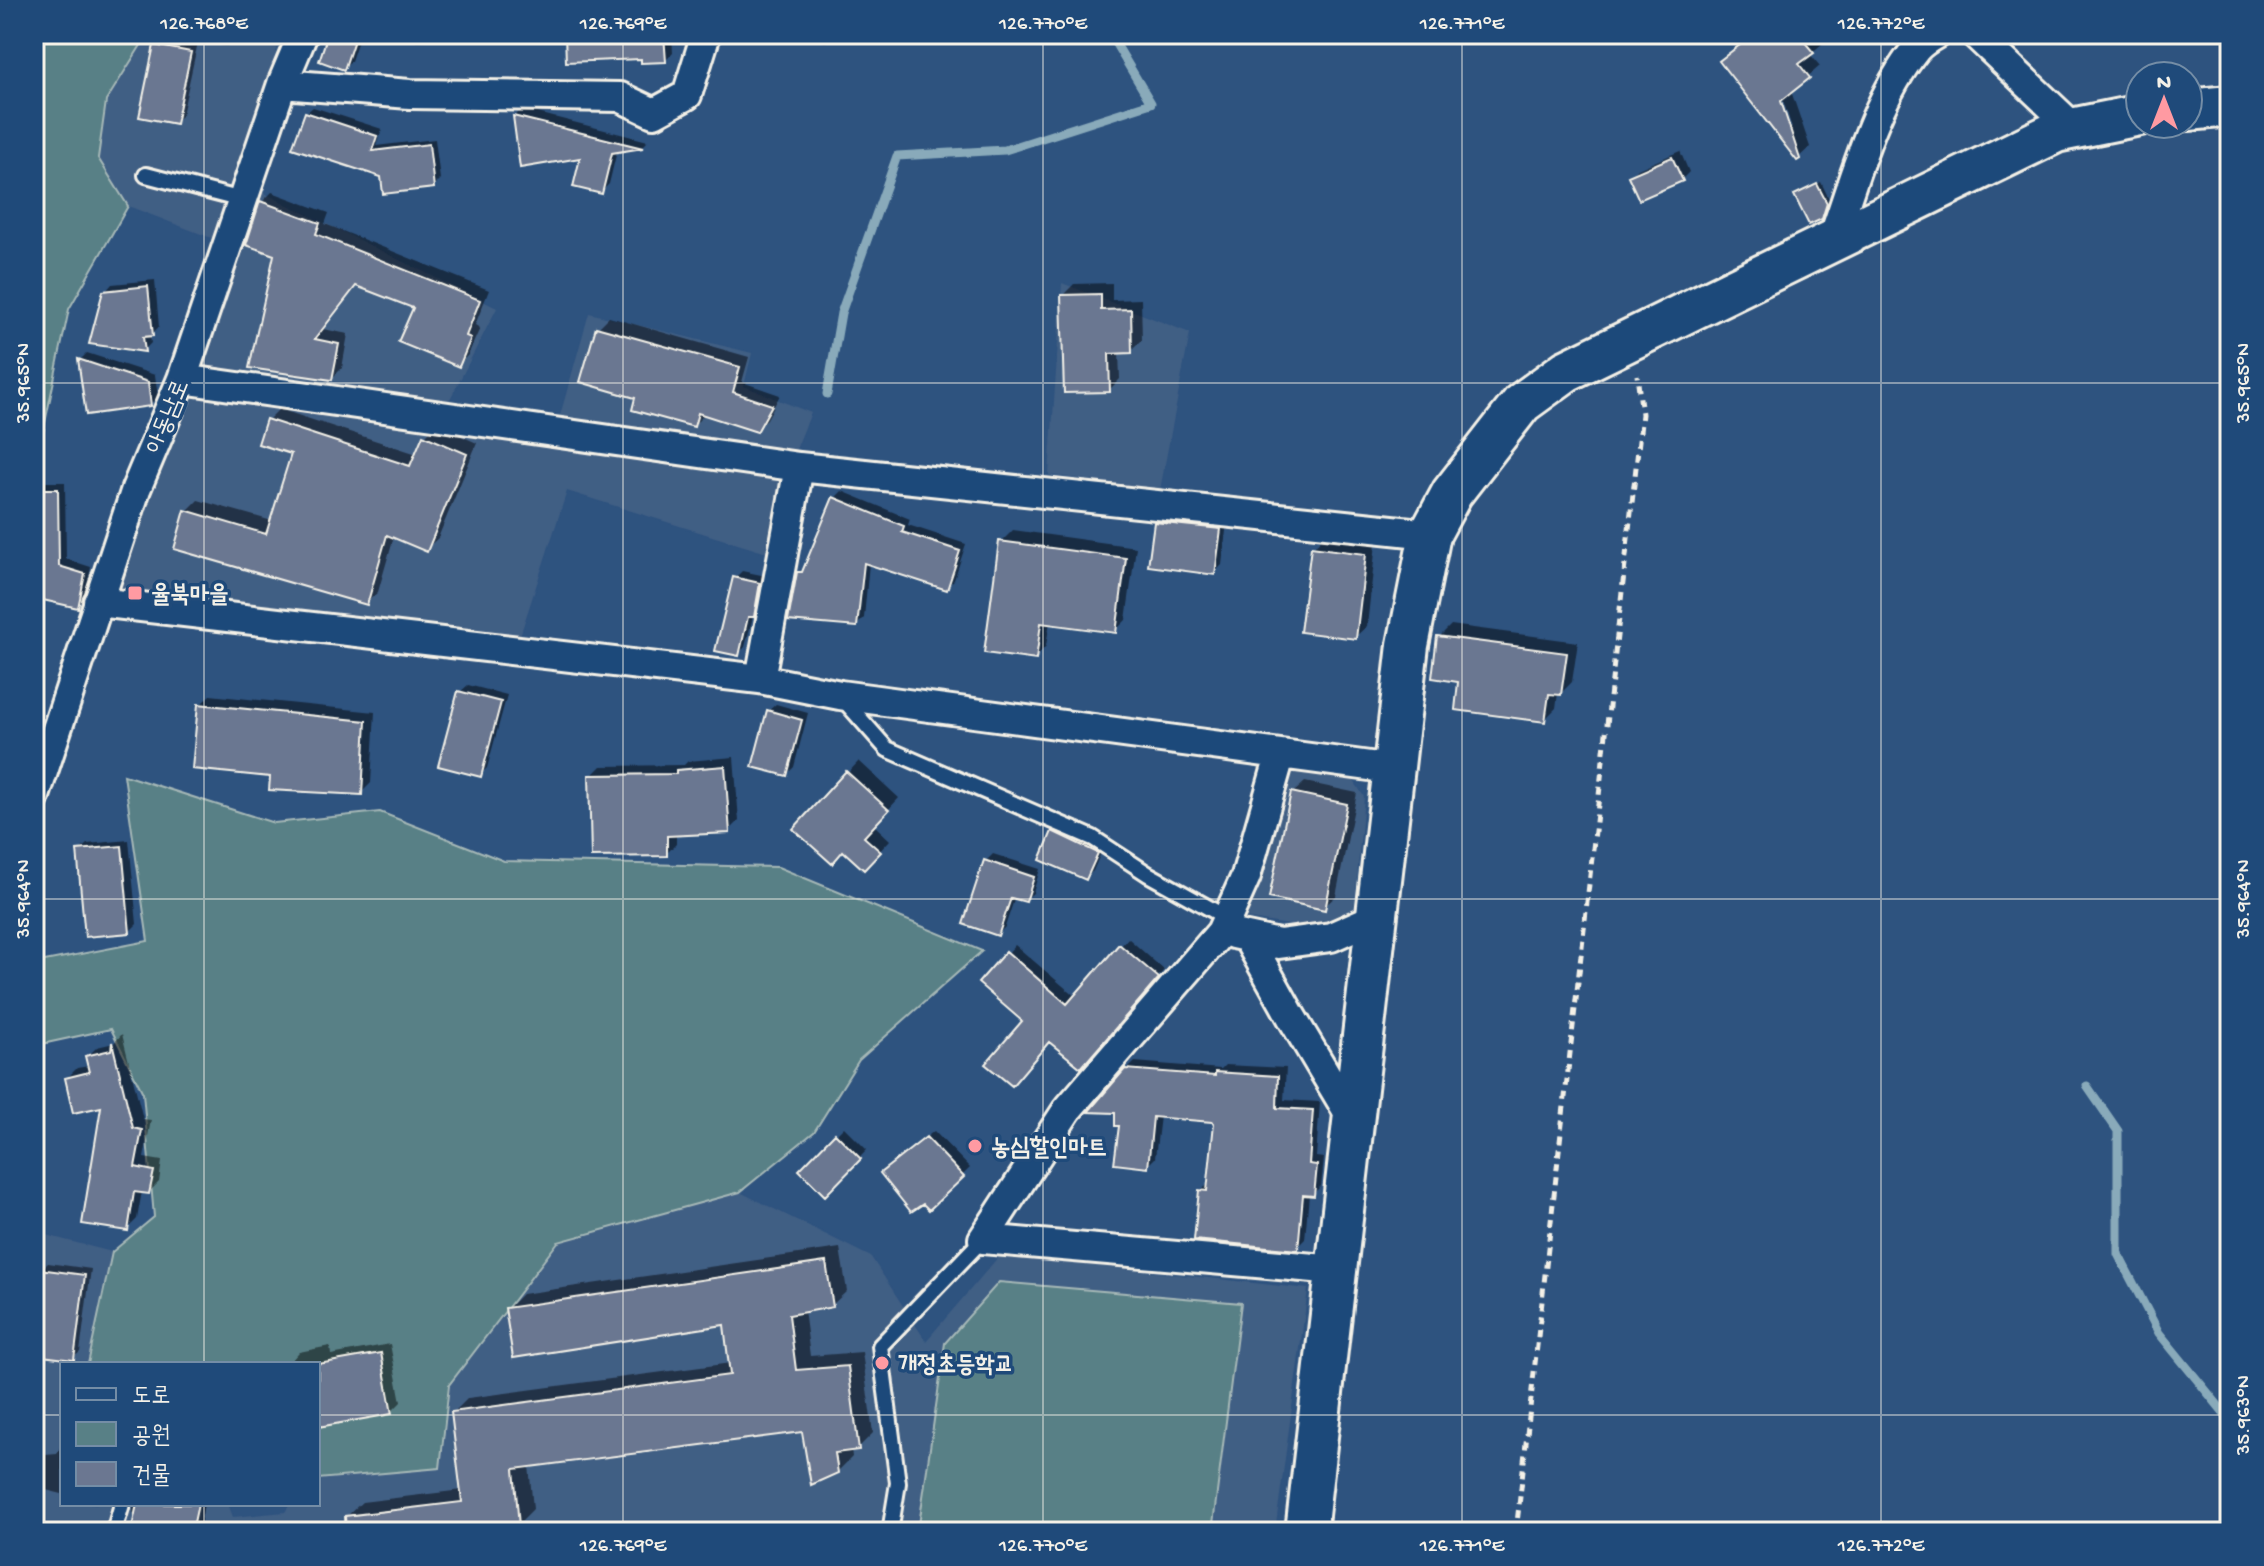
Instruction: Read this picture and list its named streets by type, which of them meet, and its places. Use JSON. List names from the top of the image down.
{
  "streets": {
    "street": ["아동남로"]
  },
  "places": {
    "transit": ["율북마을"],
    "other": ["농심할인마트", "개정초등학교"]
  },
  "legend": ["도로", "공원", "건물"],
  "north": "top",
  "coordinates": [
    "126.768°E",
    "126.769°E",
    "126.770°E",
    "126.771°E",
    "126.772°E",
    "35.965°N",
    "35.964°N",
    "35.963°N"
  ]
}
